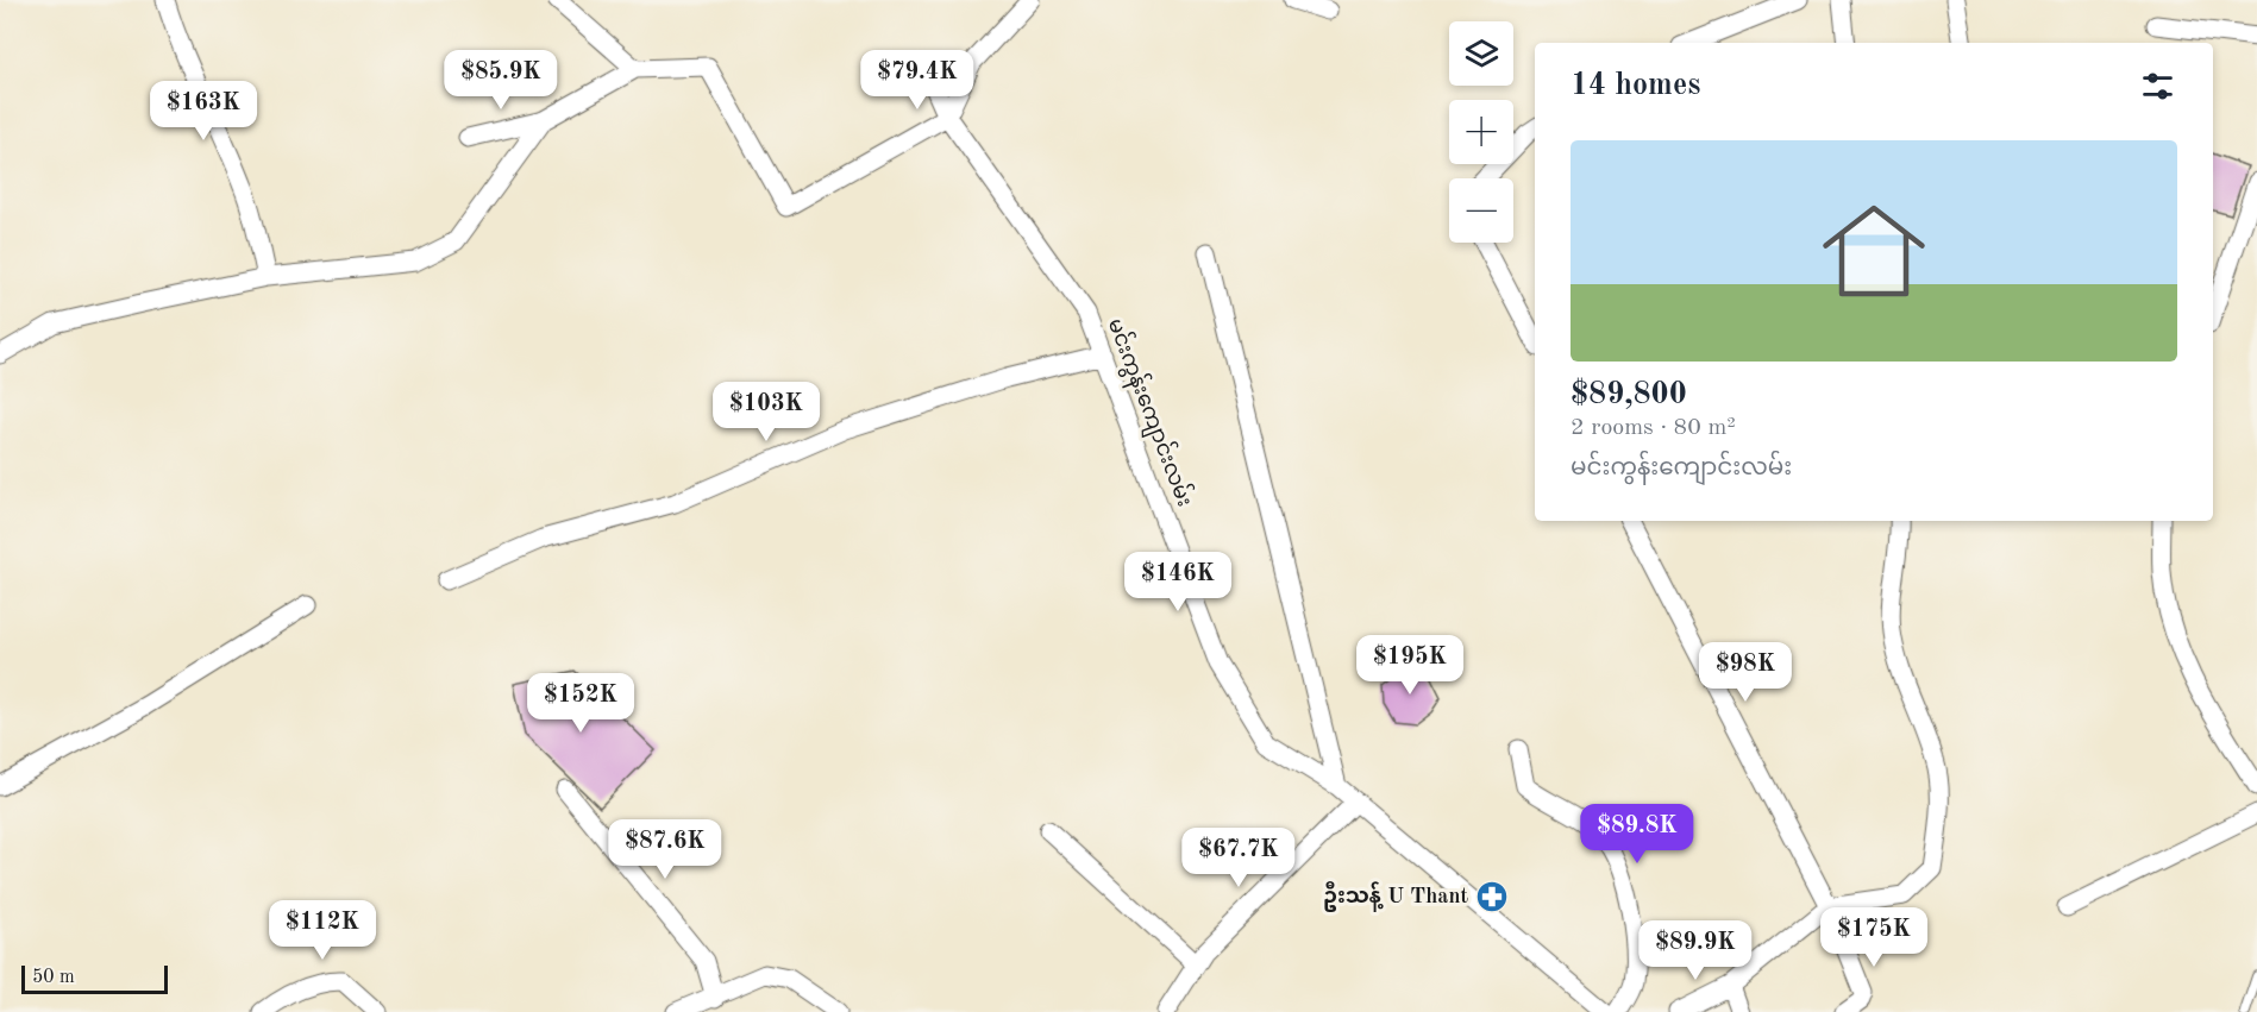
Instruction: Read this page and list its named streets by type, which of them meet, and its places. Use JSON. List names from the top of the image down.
{
  "streets": {
    "street": ["မင်းကွန်းကျောင်းလမ်း"]
  },
  "places": {
    "pharmacy": ["ဦးသန့် U Thant"]
  },
  "scale_bar": "50 m",
  "page": {
    "map_buttons": ["+", "−"],
    "heading": "14 homes",
    "price": [
      "$85.9K",
      "$79.4K",
      "$163K",
      "$103K",
      "$146K",
      "$195K",
      "$98K",
      "$152K",
      "$89.8K",
      "$87.6K",
      "$67.7K",
      "$112K",
      "$175K",
      "$89.9K"
    ],
    "list": [
      {
        "name": "$89,800",
        "note": "2 rooms · 80 m² · မင်းကွန်းကျောင်းလမ်း"
      }
    ],
    "scale": "50 m"
  }
}
